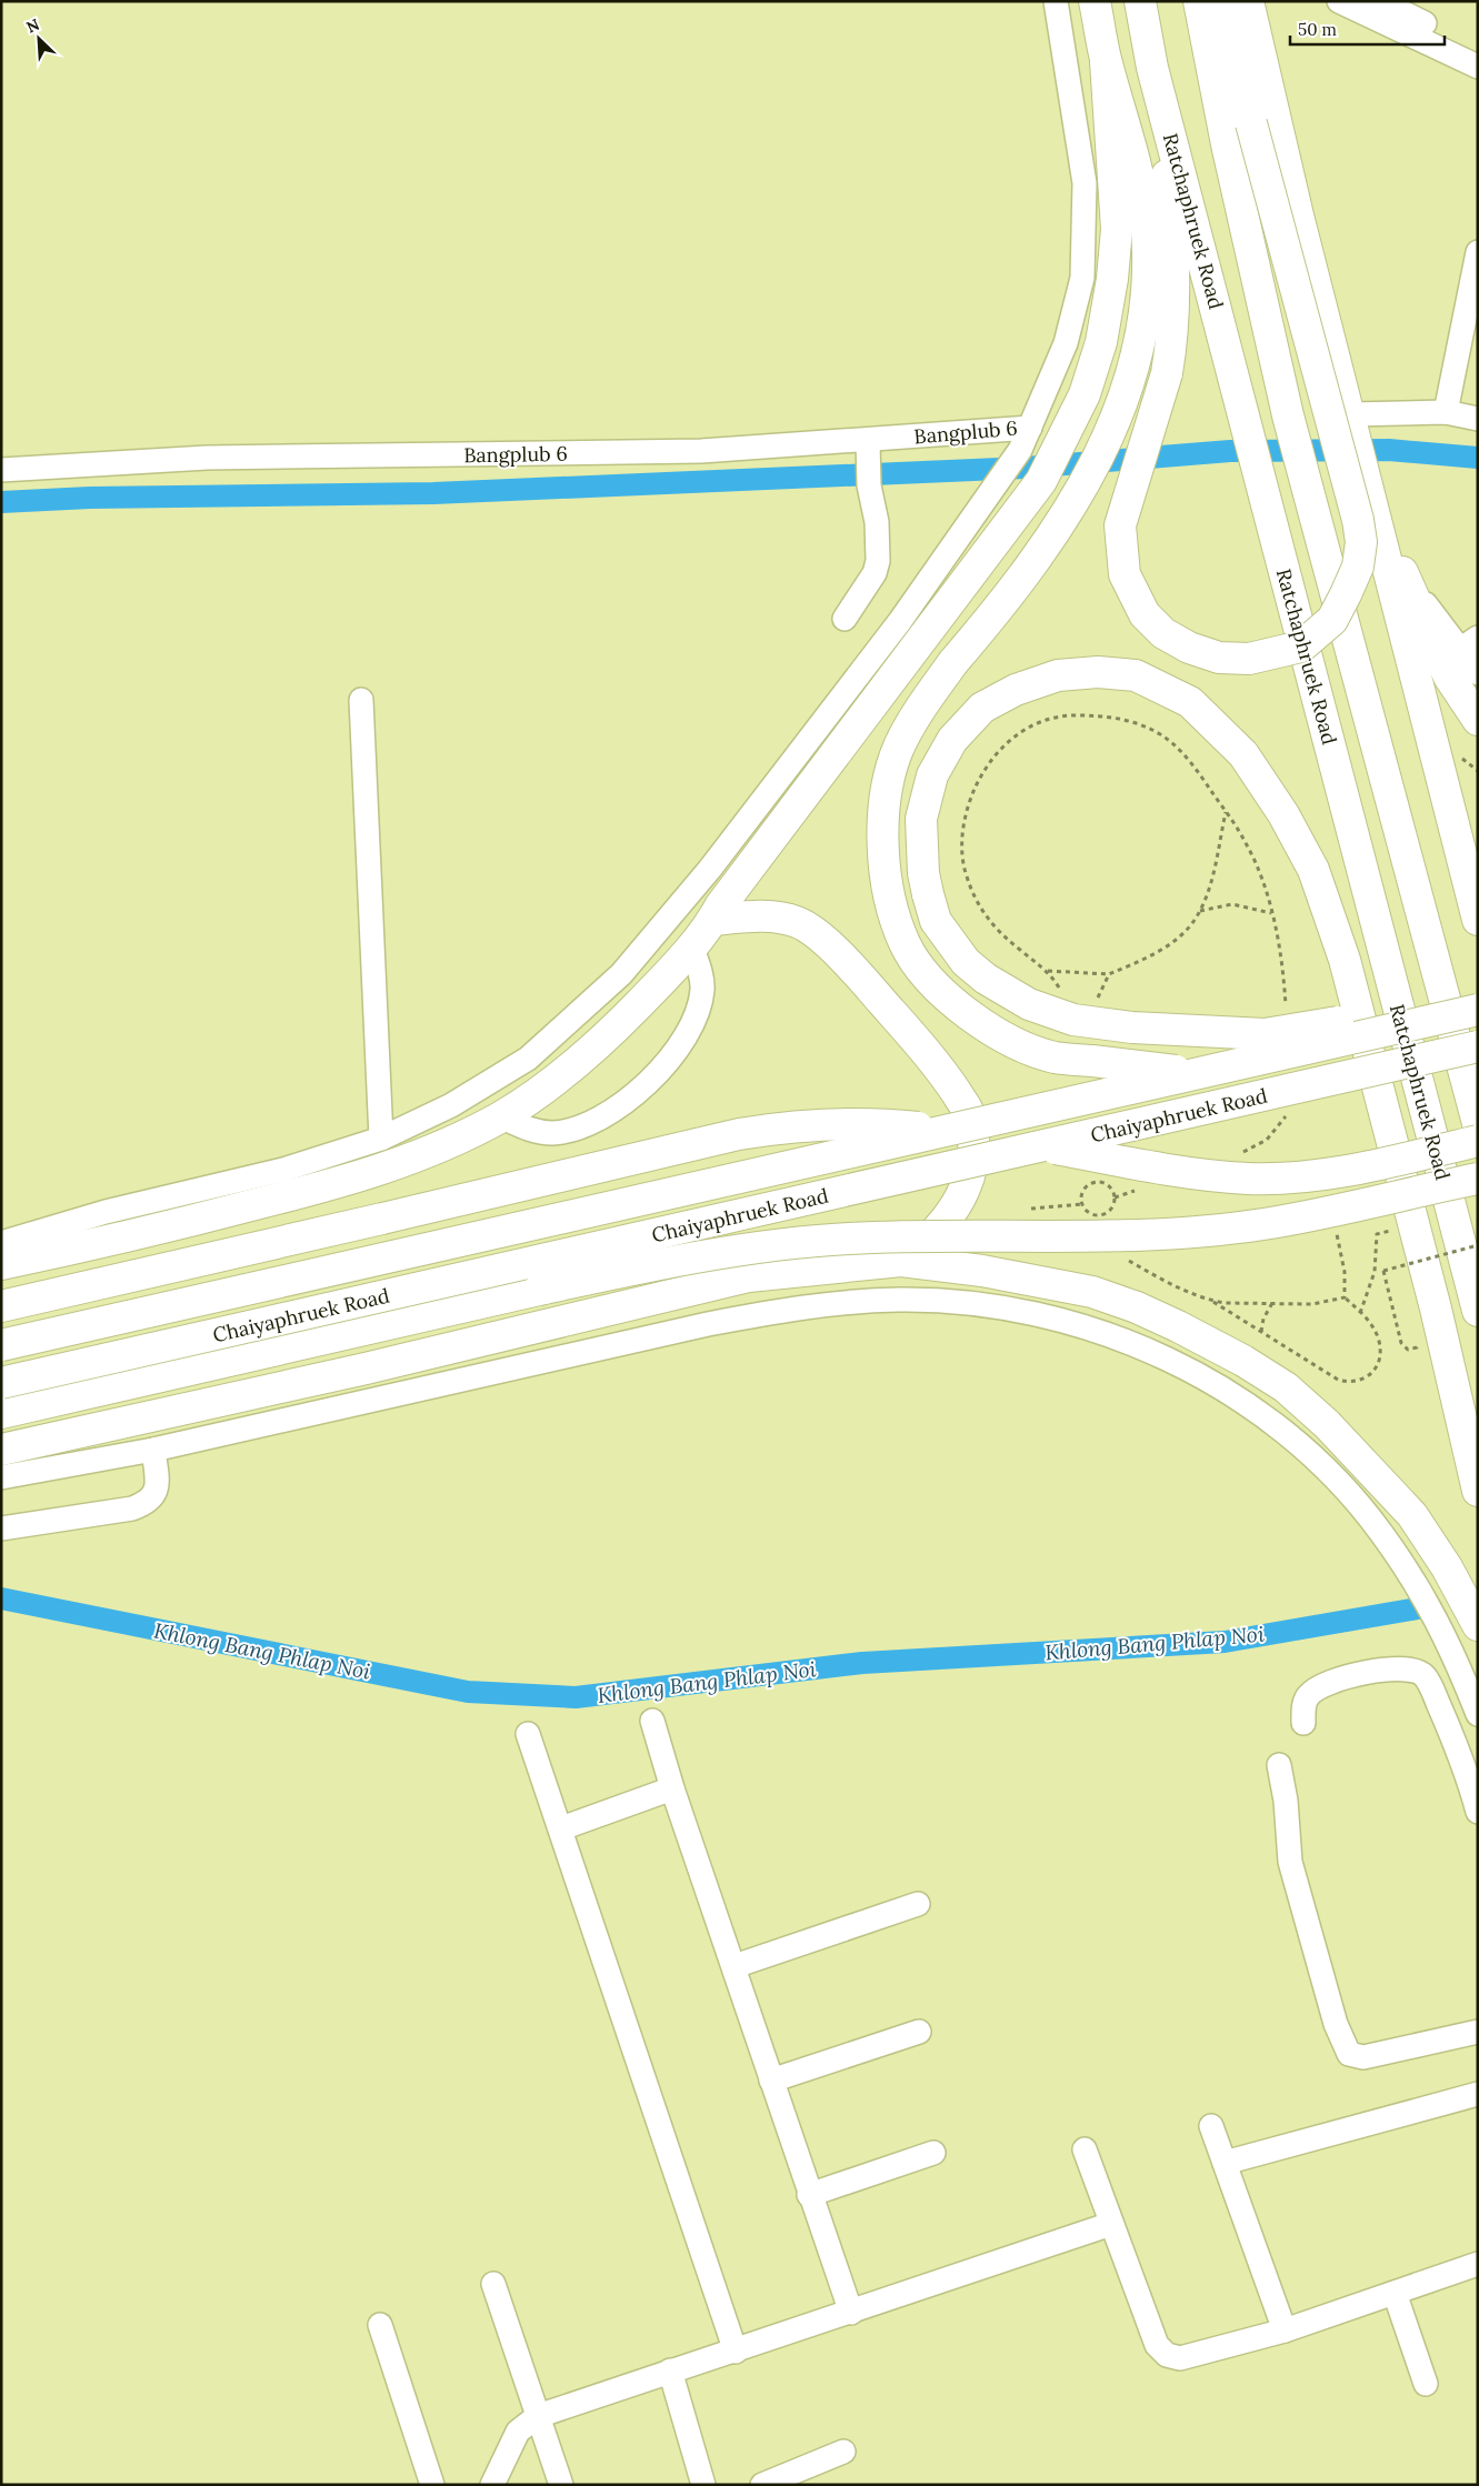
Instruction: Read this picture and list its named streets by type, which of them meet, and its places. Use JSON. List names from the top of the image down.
{
  "streets": {
    "main road": ["Ratchaphruek Road", "Chaiyaphruek Road"],
    "street": ["Bangplub 6"]
  },
  "water": ["Khlong Bang Phlap Noi"],
  "scale_bar": "50 m",
  "north": "top left"
}
